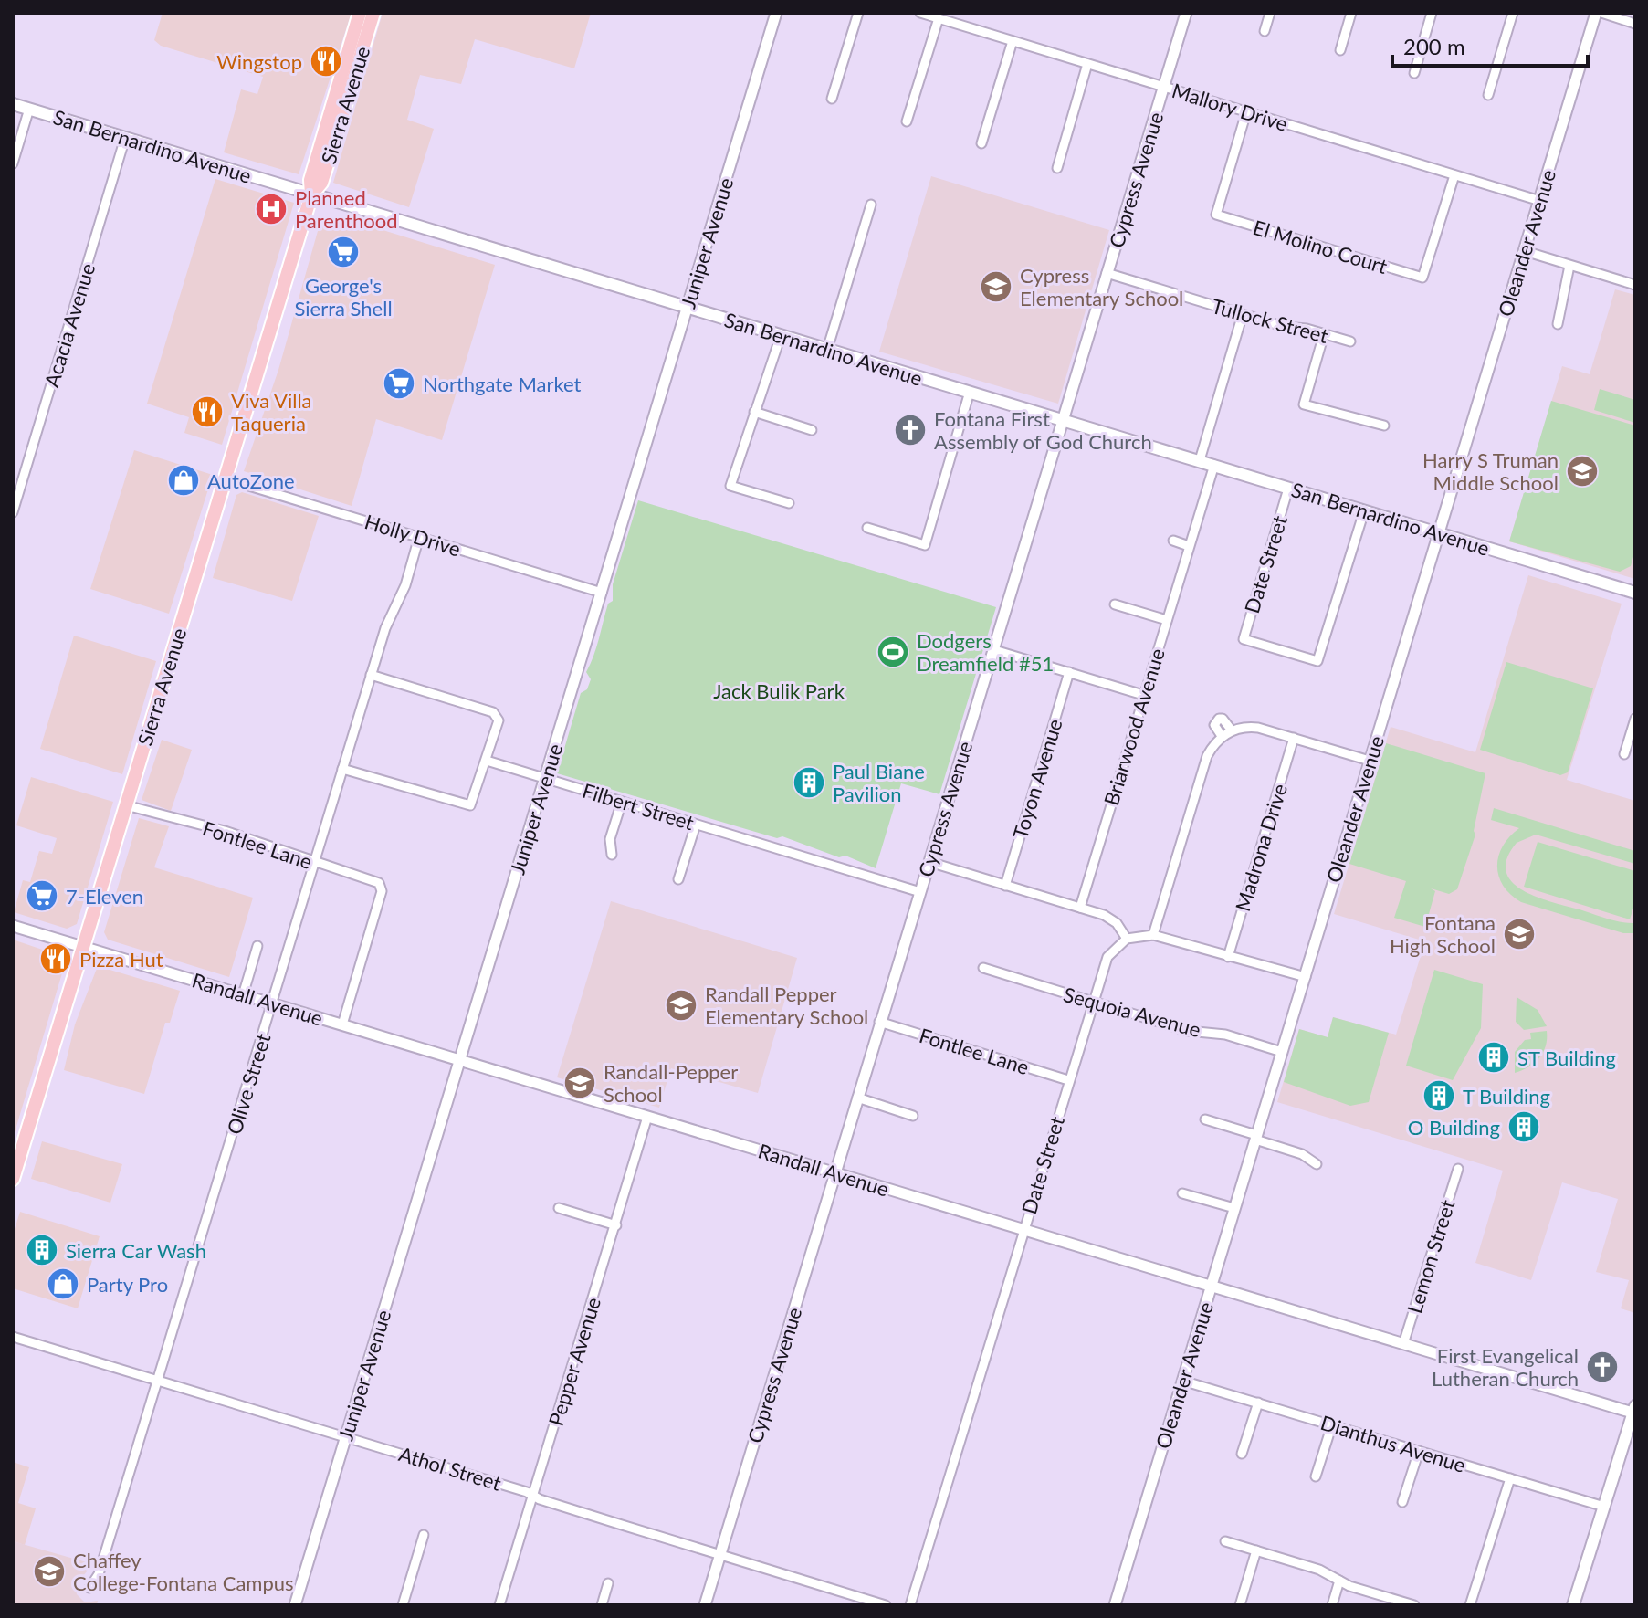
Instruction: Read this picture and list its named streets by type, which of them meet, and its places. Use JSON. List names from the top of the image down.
{
  "streets": {
    "main road": ["Sierra Avenue", "San Bernardino Avenue"],
    "street": [
      "Mallory Drive",
      "Cypress Avenue",
      "Juniper Avenue",
      "Oleander Avenue",
      "El Molino Court",
      "Tullock Street",
      "Acacia Avenue",
      "Holly Drive",
      "Date Street",
      "Briarwood Avenue",
      "Toyon Avenue",
      "Filbert Street",
      "Fontlee Lane",
      "Madrona Drive",
      "Randall Avenue",
      "Sequoia Avenue",
      "Olive Street",
      "Lemon Street",
      "Pepper Avenue",
      "Dianthus Avenue",
      "Athol Street"
    ]
  },
  "crossings": [
    ["Sierra Avenue", "San Bernardino Avenue"],
    ["Sierra Avenue", "Holly Drive"],
    ["Sierra Avenue", "Fontlee Lane"],
    ["Sierra Avenue", "Randall Avenue"],
    ["Mallory Drive", "Cypress Avenue"],
    ["Mallory Drive", "Oleander Avenue"],
    ["Mallory Drive", "El Molino Court"],
    ["San Bernardino Avenue", "Cypress Avenue"],
    ["San Bernardino Avenue", "Juniper Avenue"],
    ["San Bernardino Avenue", "Oleander Avenue"],
    ["San Bernardino Avenue", "Acacia Avenue"],
    ["San Bernardino Avenue", "Date Street"],
    ["San Bernardino Avenue", "Briarwood Avenue"],
    ["Cypress Avenue", "Tullock Street"],
    ["Cypress Avenue", "Filbert Street"],
    ["Cypress Avenue", "Fontlee Lane"],
    ["Cypress Avenue", "Randall Avenue"],
    ["Cypress Avenue", "Athol Street"],
    ["Juniper Avenue", "Holly Drive"],
    ["Juniper Avenue", "Filbert Street"],
    ["Juniper Avenue", "Randall Avenue"],
    ["Juniper Avenue", "Athol Street"],
    ["Oleander Avenue", "Randall Avenue"],
    ["Oleander Avenue", "Sequoia Avenue"],
    ["Oleander Avenue", "Dianthus Avenue"],
    ["Holly Drive", "Olive Street"],
    ["Date Street", "Fontlee Lane"],
    ["Date Street", "Randall Avenue"],
    ["Date Street", "Sequoia Avenue"],
    ["Fontlee Lane", "Randall Avenue"],
    ["Fontlee Lane", "Olive Street"],
    ["Randall Avenue", "Olive Street"],
    ["Randall Avenue", "Lemon Street"],
    ["Randall Avenue", "Pepper Avenue"],
    ["Olive Street", "Athol Street"],
    ["Pepper Avenue", "Athol Street"]
  ],
  "parks": ["Jack Bulik Park"],
  "places": {
    "restaurant": ["Wingstop", "Viva Villa Taqueria", "Pizza Hut"],
    "hospital": ["Planned Parenthood"],
    "supermarket": ["George's Sierra Shell", "Northgate Market", "7-Eleven"],
    "school or university": [
      "Cypress Elementary School",
      "Harry S Truman Middle School",
      "Fontana High School",
      "Randall Pepper Elementary School",
      "Randall-Pepper School",
      "Chaffey College-Fontana Campus"
    ],
    "church": ["Fontana First Assembly of God Church", "First Evangelical Lutheran Church"],
    "shop": ["AutoZone", "Party Pro"],
    "sports": ["Dodgers Dreamfield #51"],
    "building": [
      "Paul Biane Pavilion",
      "ST Building",
      "T Building",
      "O Building",
      "Sierra Car Wash"
    ]
  },
  "scale_bar": "200 m"
}
